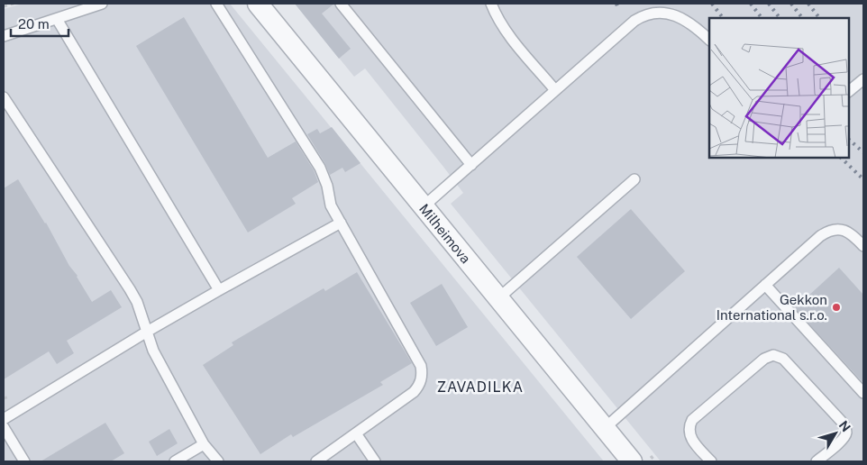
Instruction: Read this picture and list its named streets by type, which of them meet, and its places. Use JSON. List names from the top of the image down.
{
  "streets": {
    "street": ["Milheimova"]
  },
  "districts": ["ZAVADILKA"],
  "places": ["Gekkon International s.r.o."],
  "scale_bar": "20 m",
  "north": "top right"
}
